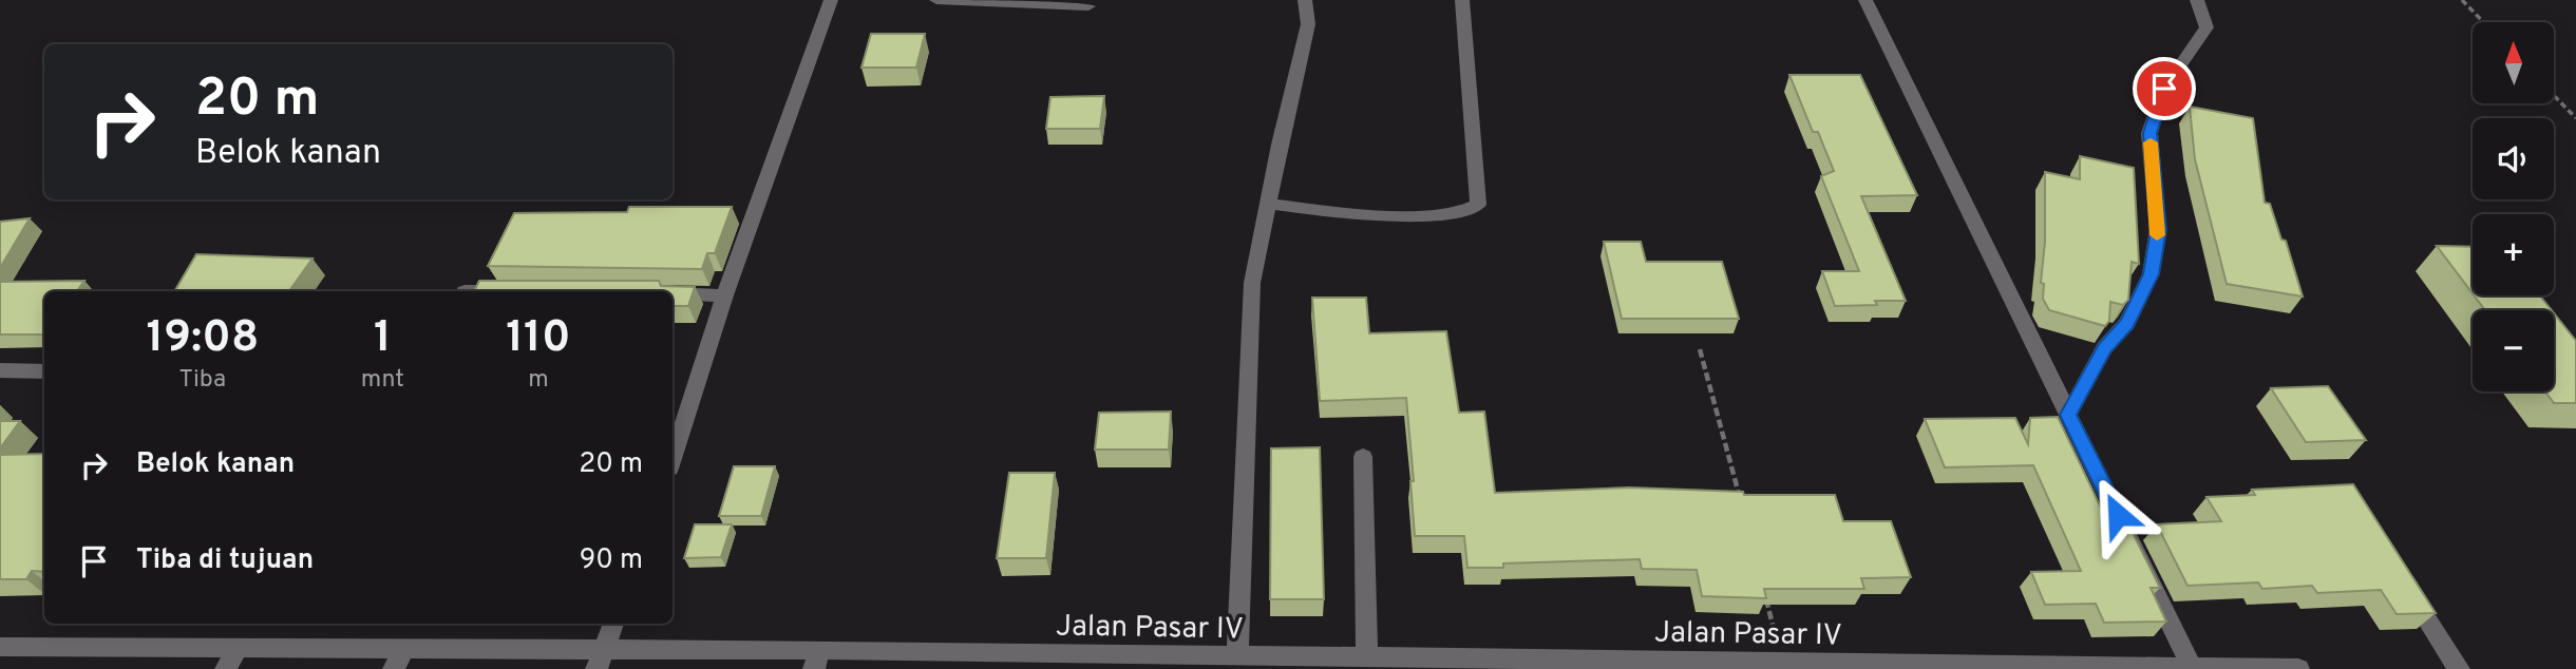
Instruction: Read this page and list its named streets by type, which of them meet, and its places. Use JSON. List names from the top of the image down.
{
  "streets": {
    "street": ["Jalan Pasar IV"]
  },
  "north": "top",
  "page": {
    "map_buttons": ["+", "−"],
    "turn": ["20 m", "Belok kanan"],
    "eta": [
      "19:08",
      "Tiba",
      "1",
      "mnt",
      "110",
      "m"
    ],
    "list": [
      {
        "name": "Belok kanan",
        "value": "20 m"
      },
      {
        "name": "Tiba di tujuan",
        "value": "90 m"
      }
    ]
  }
}
